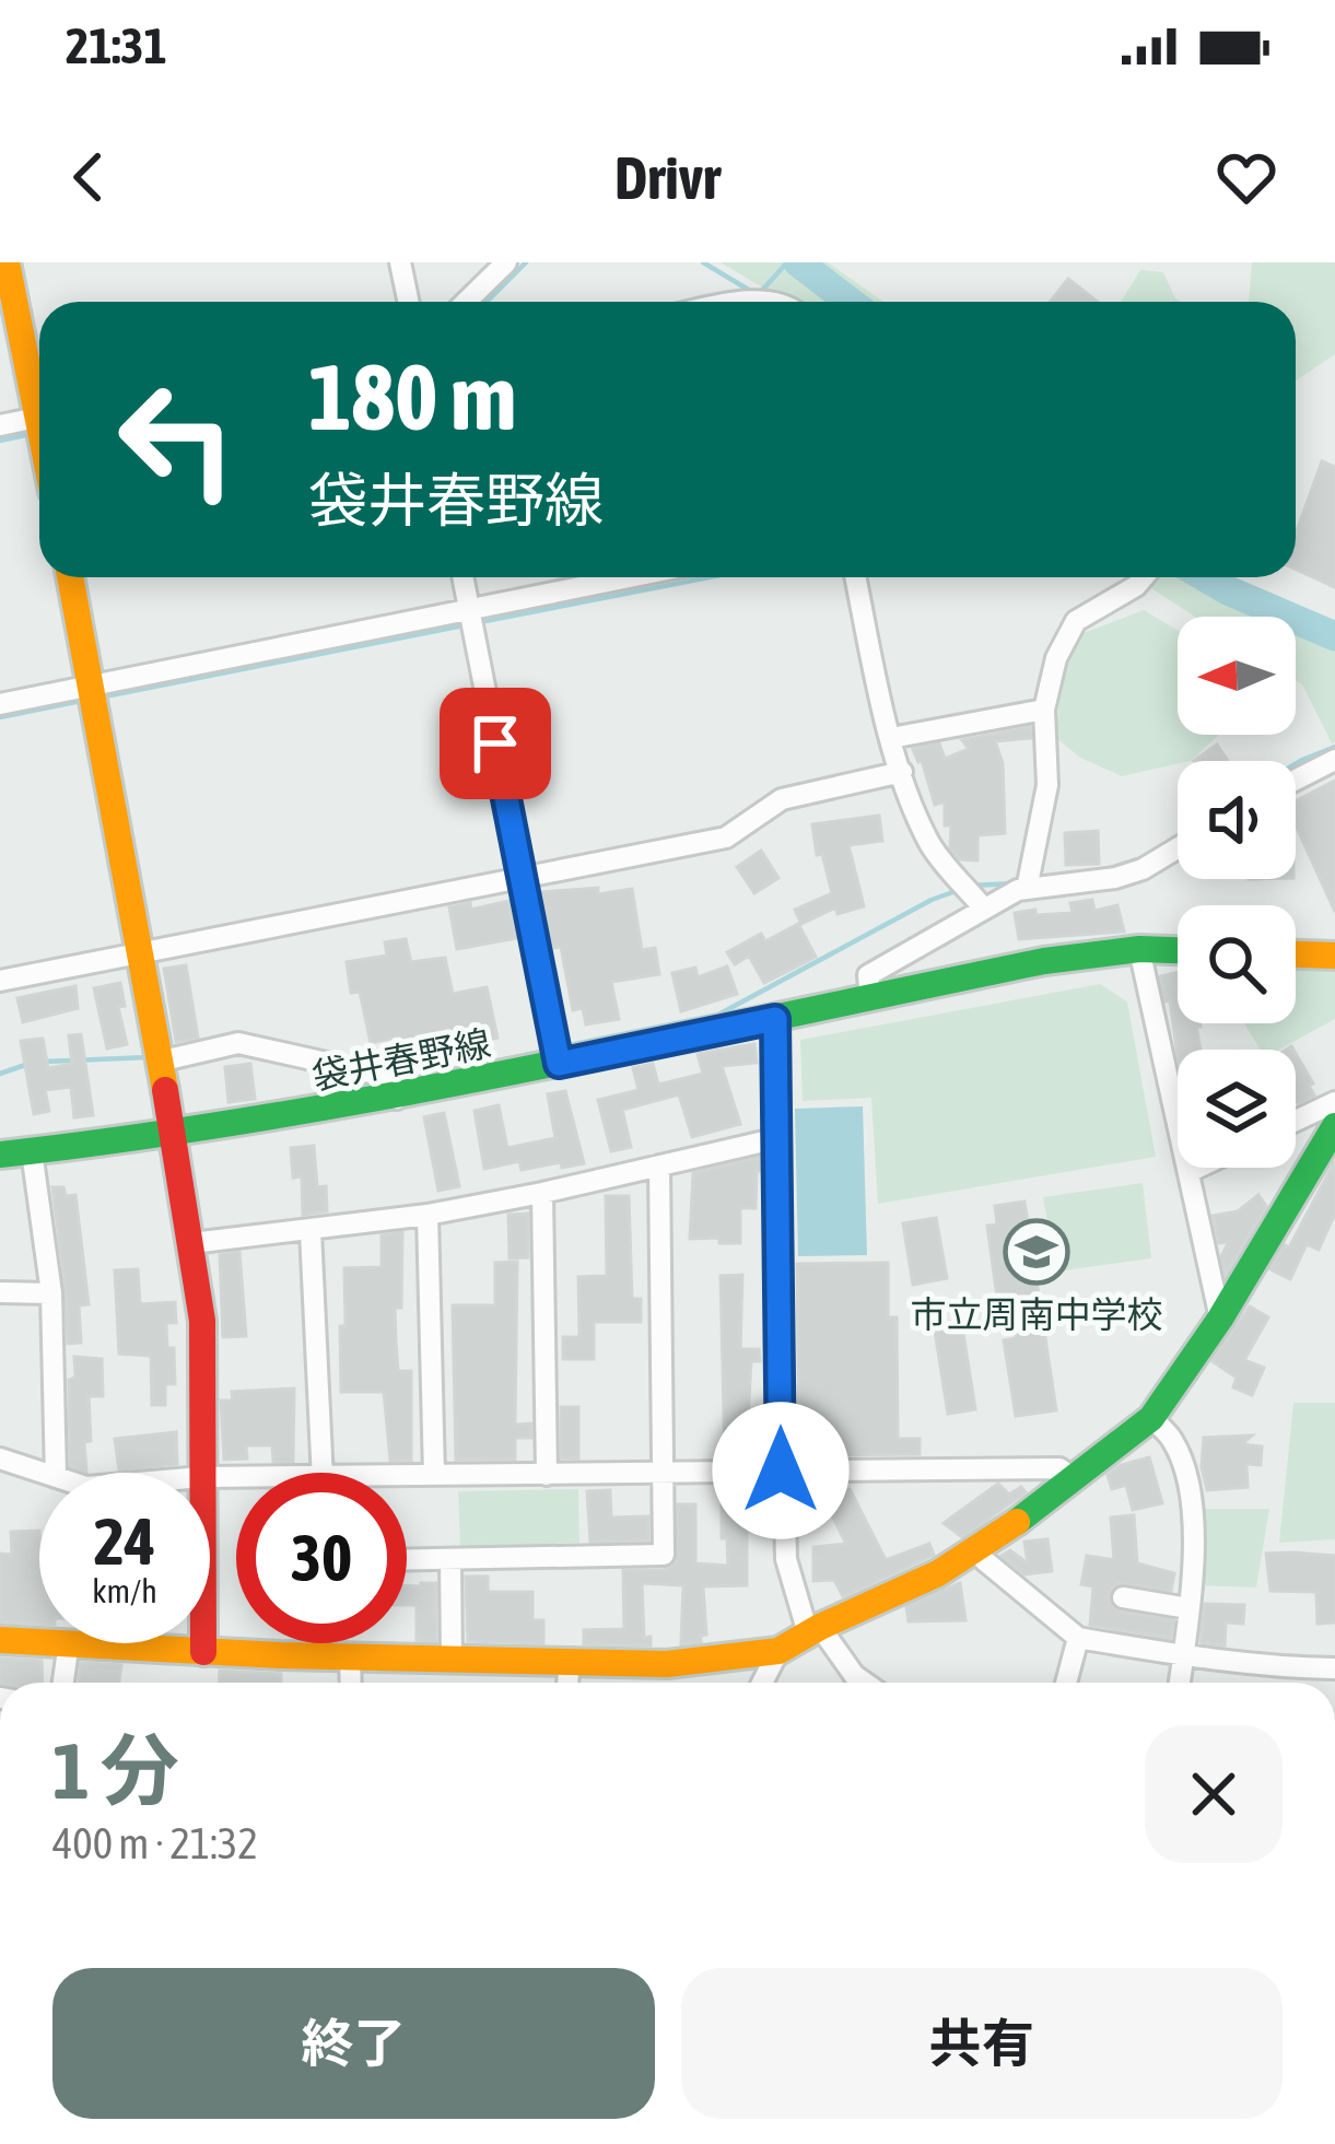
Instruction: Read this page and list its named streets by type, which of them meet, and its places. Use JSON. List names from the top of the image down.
{
  "streets": {
    "street": ["袋井春野線"]
  },
  "places": {
    "school or university": ["市立周南中学校"]
  },
  "north": "left",
  "page": {
    "status": "21:31",
    "header": "Drivr",
    "turn": ["180 m", "袋井春野線"],
    "speed": "24 km/h",
    "limit": "30",
    "heading": ["1 分", "400 m · 21:32"],
    "buttons": ["終了", "共有"]
  }
}
